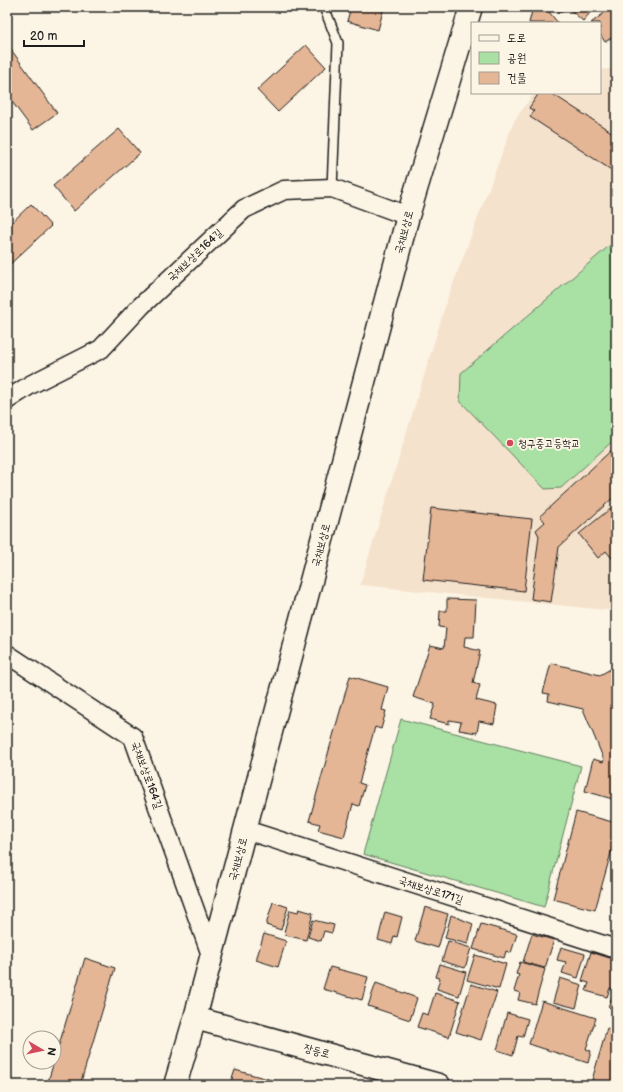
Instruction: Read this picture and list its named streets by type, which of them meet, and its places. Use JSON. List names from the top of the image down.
{
  "streets": {
    "main road": ["국채보상로", "장등로"],
    "street": ["국채보상로164길", "국채보상로171길"]
  },
  "crossings": [
    ["국채보상로", "국채보상로164길"],
    ["국채보상로", "국채보상로171길"],
    ["국채보상로", "장등로"]
  ],
  "places": ["청구중고등학교"],
  "legend": ["도로", "공원", "건물"],
  "scale_bar": "20 m",
  "north": "right"
}
